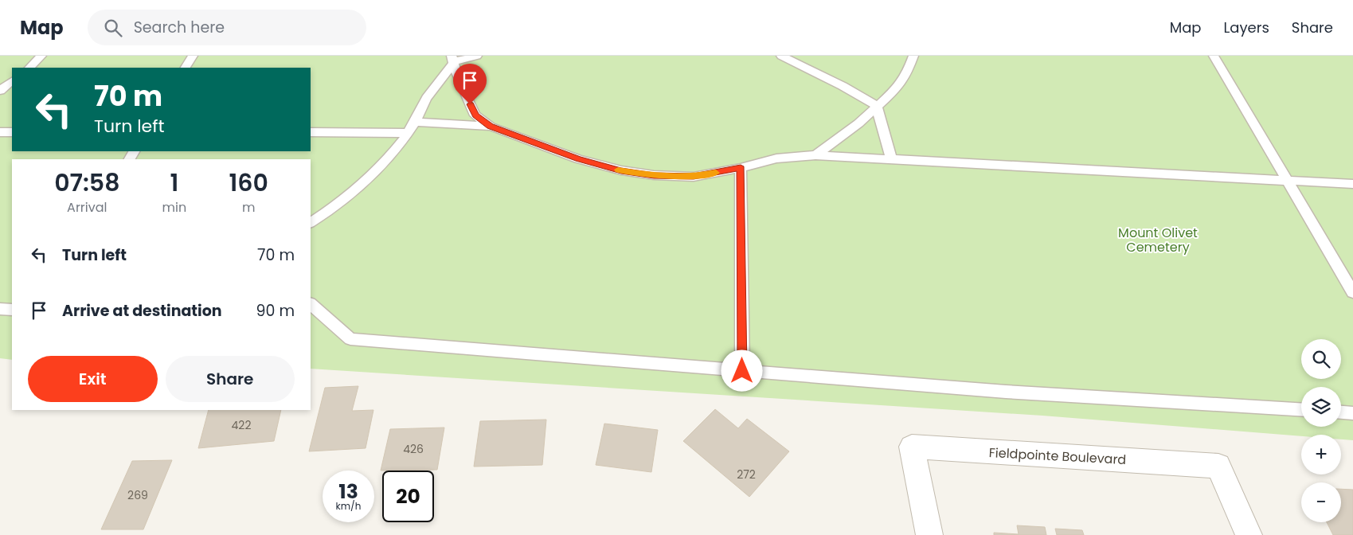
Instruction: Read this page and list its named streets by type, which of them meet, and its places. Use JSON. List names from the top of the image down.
{
  "streets": {
    "street": ["Fieldpointe Boulevard"]
  },
  "parks": ["Mount Olivet Cemetery"],
  "house_numbers": [
    "422",
    "426",
    "272",
    "269"
  ],
  "page": {
    "header": "Map",
    "search": "Search here",
    "nav": ["Map", "Layers", "Share"],
    "turn": ["70 m", "Turn left"],
    "eta": [
      "07:58",
      "Arrival",
      "1",
      "min",
      "160",
      "m"
    ],
    "list": [
      {
        "name": "Turn left",
        "value": "70 m"
      },
      {
        "name": "Arrive at destination",
        "value": "90 m"
      }
    ],
    "map_buttons": ["+", "−"],
    "buttons": ["Exit", "Share"],
    "speed": "13 km/h",
    "limit": "20"
  }
}
